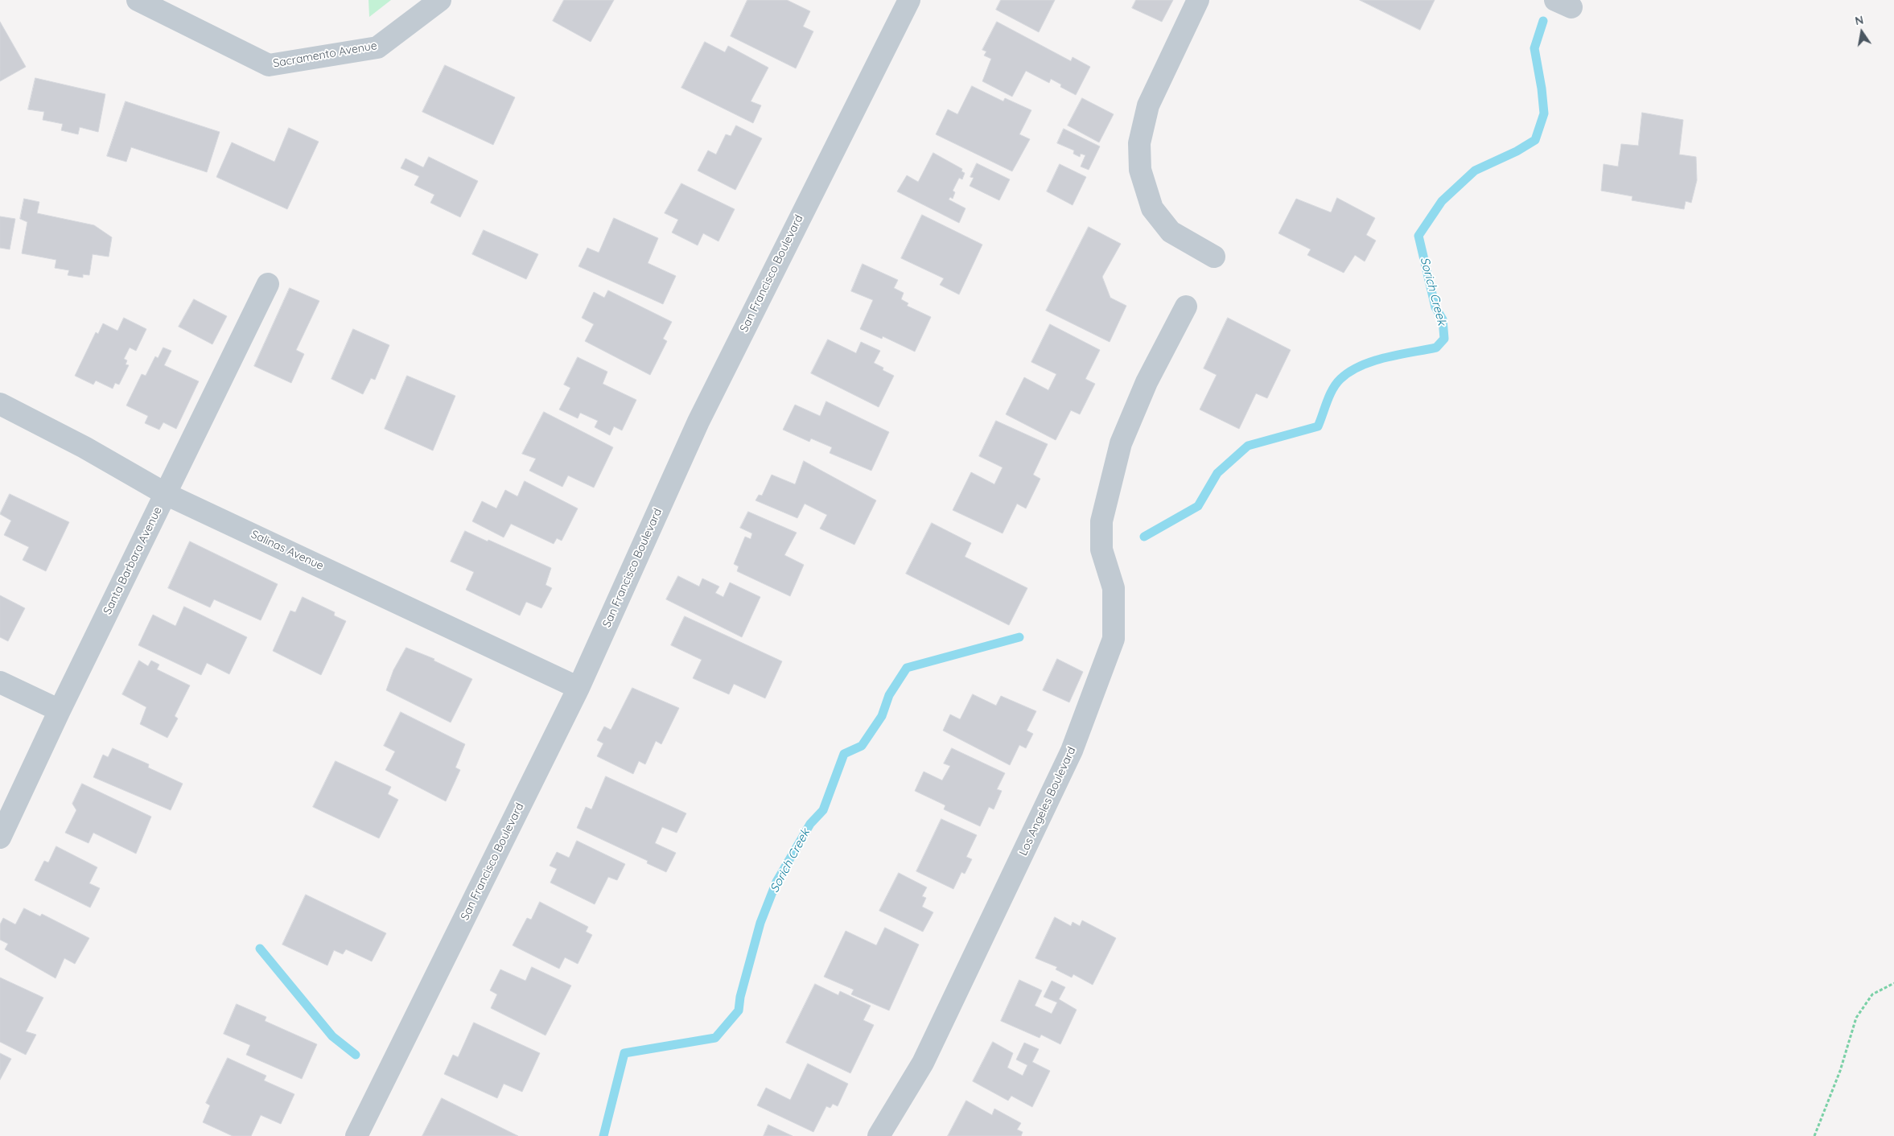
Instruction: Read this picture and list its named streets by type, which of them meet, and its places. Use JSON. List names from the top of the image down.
{
  "streets": {
    "street": [
      "Sacramento Avenue",
      "San Francisco Boulevard",
      "Salinas Avenue",
      "Santa Barbara Avenue",
      "Los Angeles Boulevard"
    ]
  },
  "crossings": [
    ["San Francisco Boulevard", "Salinas Avenue"],
    ["Salinas Avenue", "Santa Barbara Avenue"]
  ],
  "water": ["Sorich Creek"],
  "north": "top"
}
